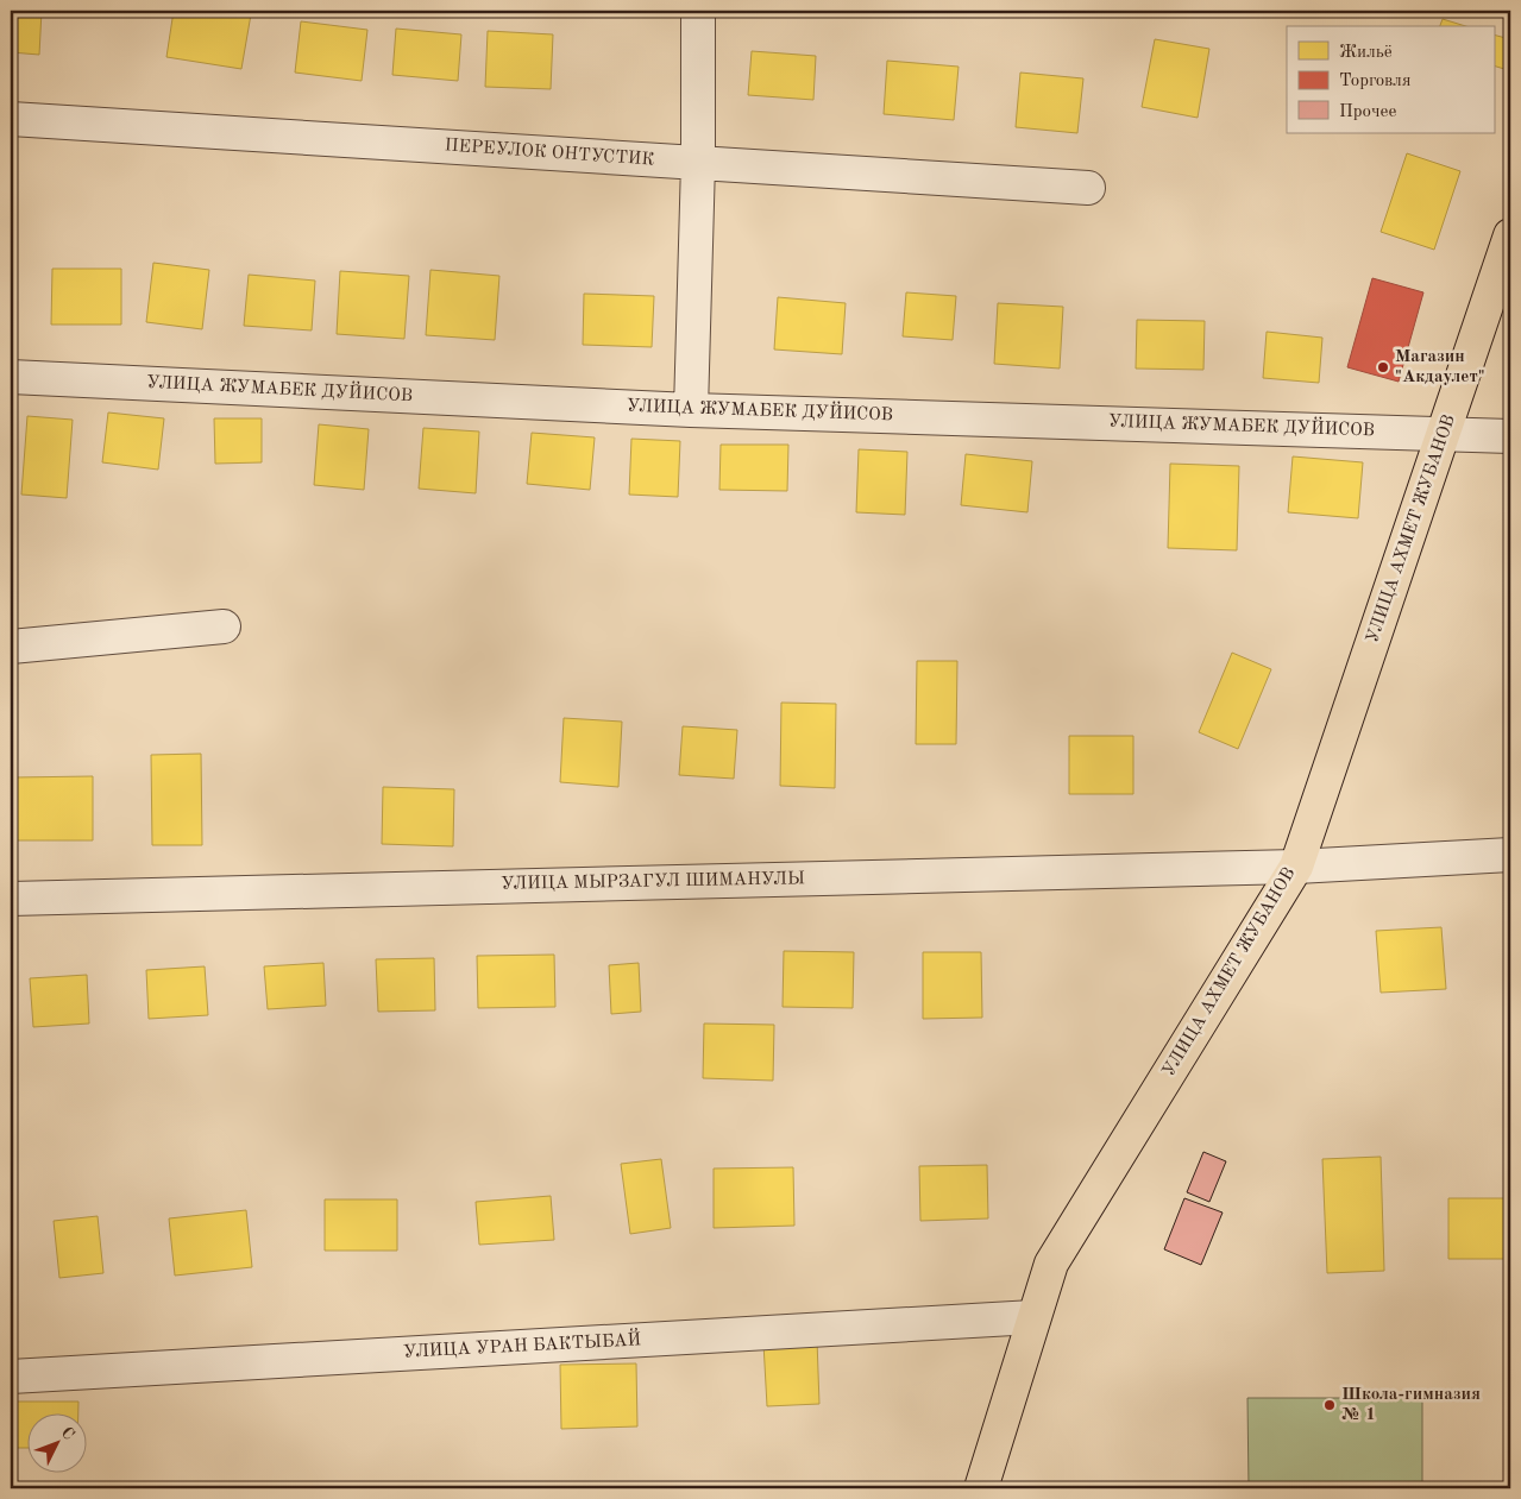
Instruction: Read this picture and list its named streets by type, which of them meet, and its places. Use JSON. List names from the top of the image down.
{
  "streets": {
    "main road": ["УЛИЦА АХМЕТ ЖУБАНОВ"],
    "street": [
      "ПЕРЕУЛОК ОНТУСТИК",
      "УЛИЦА ЖУМАБЕК ДУЙИСОВ",
      "УЛИЦА МЫРЗАГУЛ ШИМАНУЛЫ",
      "УЛИЦА УРАН БАКТЫБАЙ"
    ]
  },
  "crossings": [
    ["УЛИЦА ЖУМАБЕК ДУЙИСОВ", "УЛИЦА АХМЕТ ЖУБАНОВ"],
    ["УЛИЦА АХМЕТ ЖУБАНОВ", "УЛИЦА МЫРЗАГУЛ ШИМАНУЛЫ"],
    ["УЛИЦА АХМЕТ ЖУБАНОВ", "УЛИЦА УРАН БАКТЫБАЙ"]
  ],
  "places": ["Магазин \"Акдаулет\"", "Школа-гимназия № 1"],
  "legend": ["Жильё", "Торговля", "Прочее"],
  "north": "top right"
}
